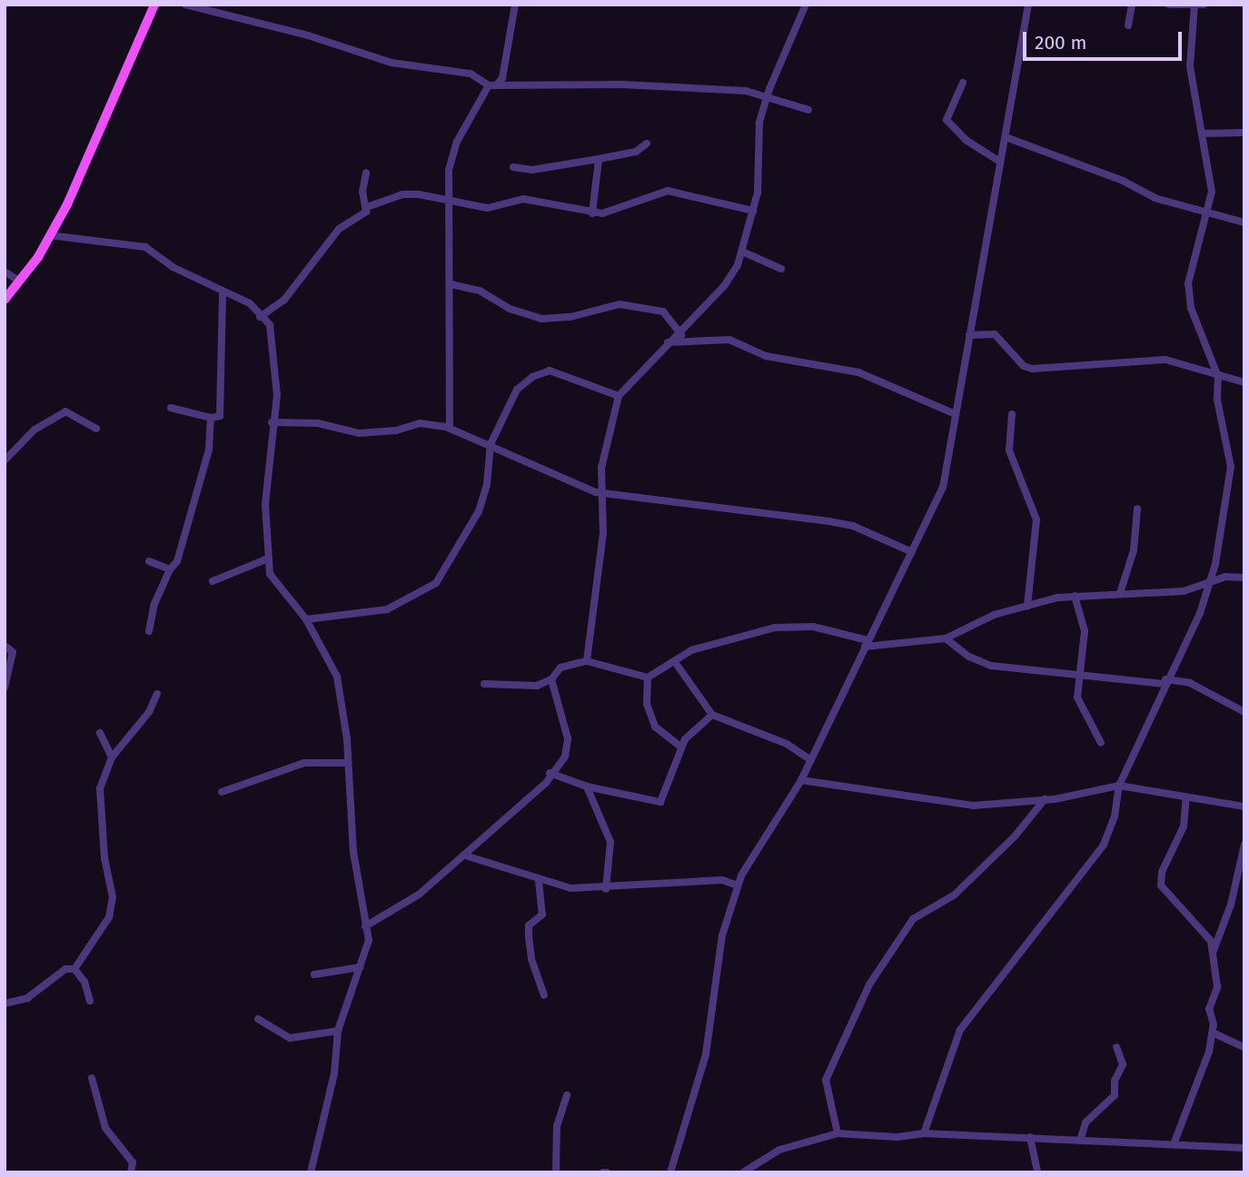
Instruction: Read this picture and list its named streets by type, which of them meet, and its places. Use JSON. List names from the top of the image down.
{
  "scale_bar": "200 m"
}
